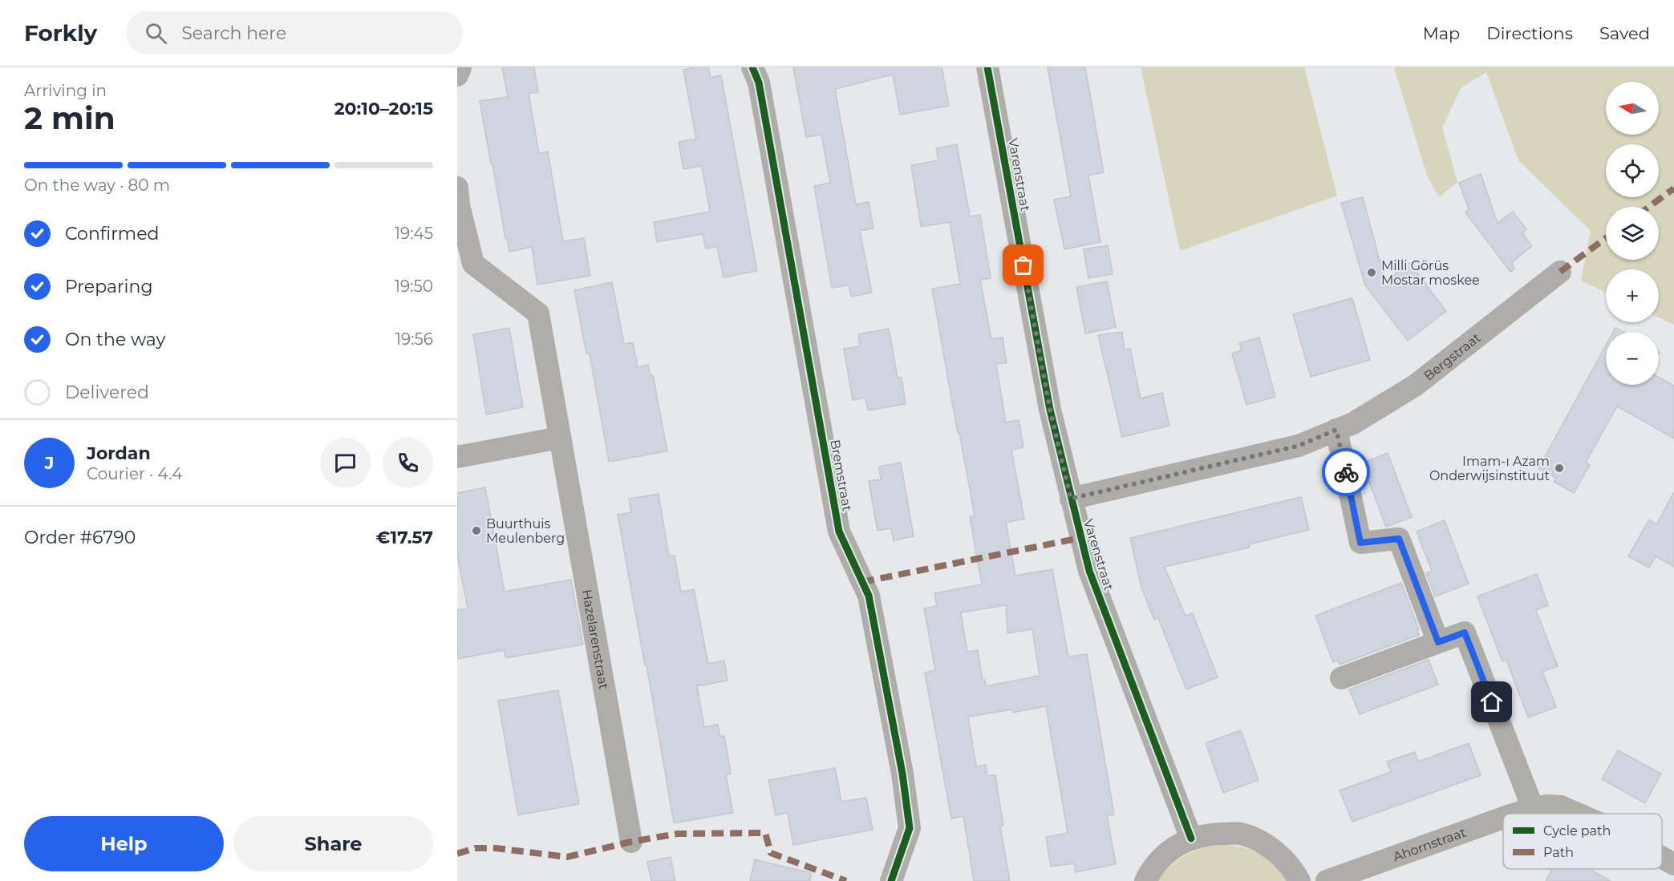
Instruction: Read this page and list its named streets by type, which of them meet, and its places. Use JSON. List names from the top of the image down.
{
  "streets": {
    "street": [
      "Varenstraat",
      "Bergstraat",
      "Bremstraat",
      "Hazelarenstraat",
      "Ahornstraat"
    ]
  },
  "crossings": [
    ["Varenstraat", "Bergstraat"]
  ],
  "places": ["Milli Görüs Mostar moskee", "Imam-ı Azam Onderwijsinstituut", "Buurthuis Meulenberg"],
  "legend": ["Cycle path", "Path"],
  "north": "left",
  "page": {
    "header": "Forkly",
    "search": "Search here",
    "nav": ["Map", "Directions", "Saved"],
    "heading": ["2 min", "Arriving in", "20:10–20:15"],
    "panel": [
      "Jordan",
      "Courier · 4.4",
      "Order #6790",
      "€17.57"
    ],
    "map_buttons": ["+", "−"],
    "bar": "On the way · 80 m",
    "list": [
      ["Confirmed", "19:45"],
      ["Preparing", "19:50"],
      ["On the way", "19:56"],
      "Delivered"
    ],
    "round": "J",
    "buttons": ["Help", "Share"]
  }
}
